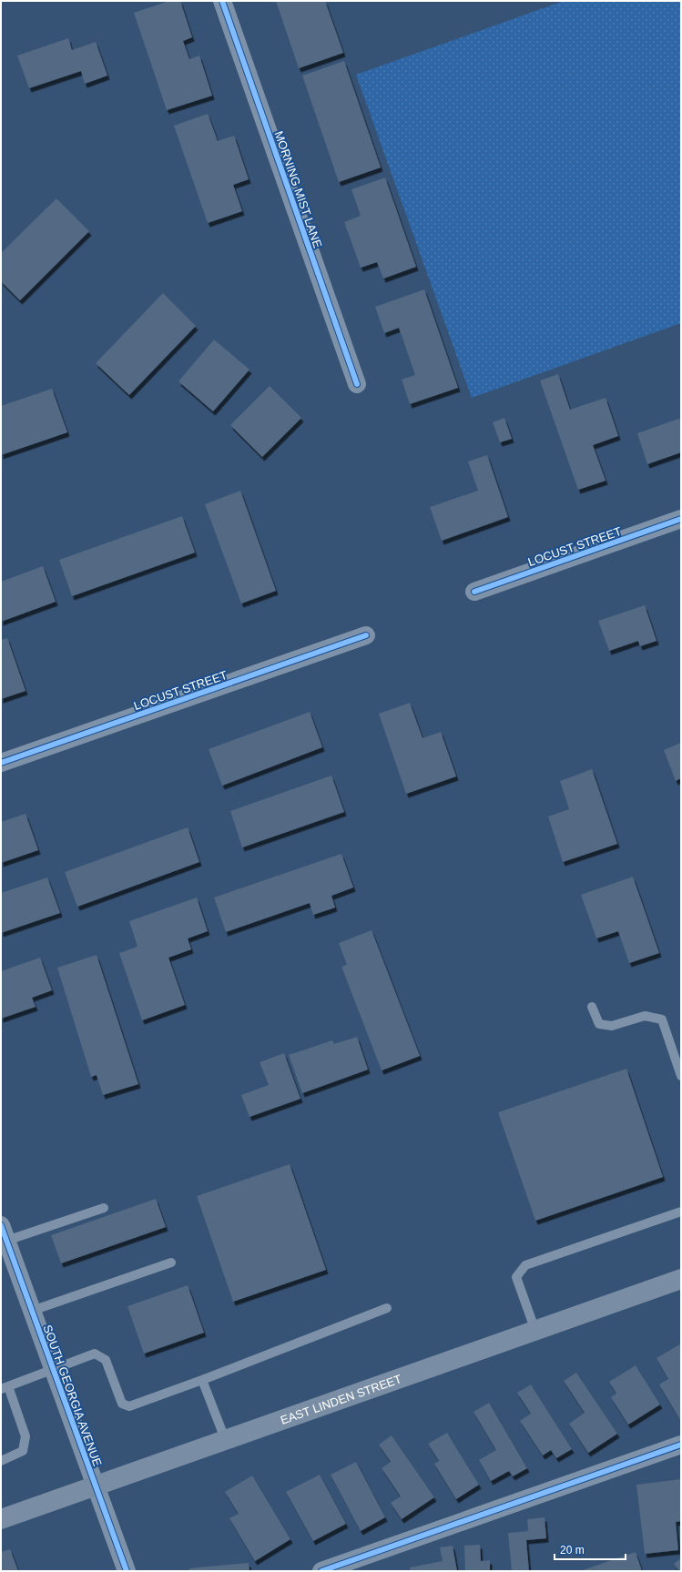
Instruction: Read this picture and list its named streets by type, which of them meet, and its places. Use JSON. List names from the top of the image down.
{
  "streets": {
    "main road": ["EAST LINDEN STREET"],
    "street": ["MORNING MIST LANE", "LOCUST STREET", "SOUTH GEORGIA AVENUE"]
  },
  "crossings": [
    ["SOUTH GEORGIA AVENUE", "EAST LINDEN STREET"]
  ],
  "scale_bar": "20 m"
}
